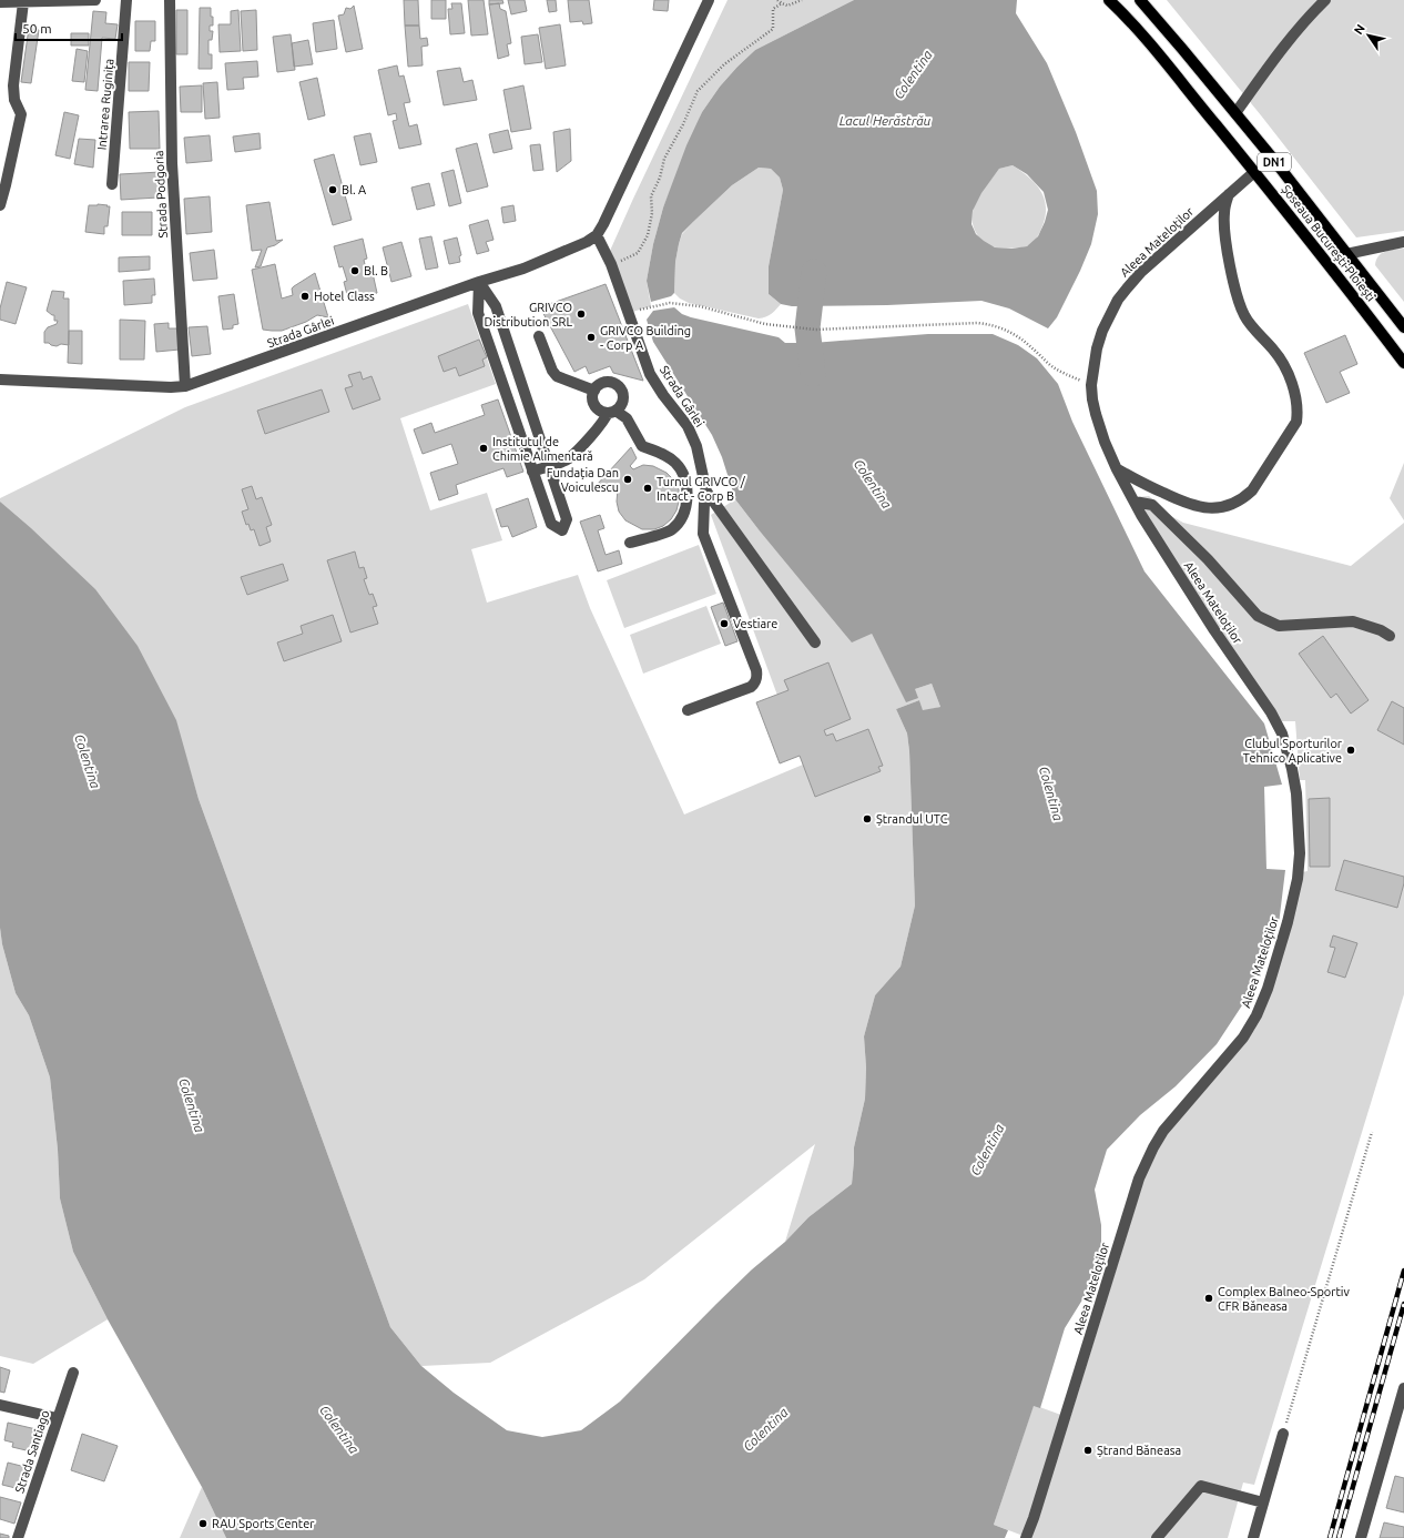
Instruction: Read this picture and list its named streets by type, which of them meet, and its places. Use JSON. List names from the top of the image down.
{
  "streets": {
    "main road": ["DN1", "Șoseaua București-Ploiești"],
    "street": [
      "Intrarea Ruginița",
      "Strada Podgoria",
      "Aleea Mateloților",
      "Strada Gârlei",
      "Strada Santiago"
    ]
  },
  "crossings": [
    ["Strada Podgoria", "Strada Gârlei"],
    ["Aleea Mateloților", "Șoseaua București-Ploiești"]
  ],
  "water": ["Colentina", "Lacul Herăstrău"],
  "places": [
    "Bl. A",
    "Bl. B",
    "Hotel Class",
    "GRIVCO Distribution SRL",
    "GRIVCO Building - Corp A",
    "Institutul de Chimie Alimentară",
    "Fundația Dan Voiculescu",
    "Turnul GRIVCO / Intact - Corp B",
    "Vestiare",
    "Clubul Sporturilor Tehnico Aplicative",
    "Ștrandul UTC",
    "Complex Balneo-Sportiv CFR Băneasa",
    "Ștrand Băneasa",
    "RAU Sports Center"
  ],
  "scale_bar": "50 m",
  "north": "top left"
}
